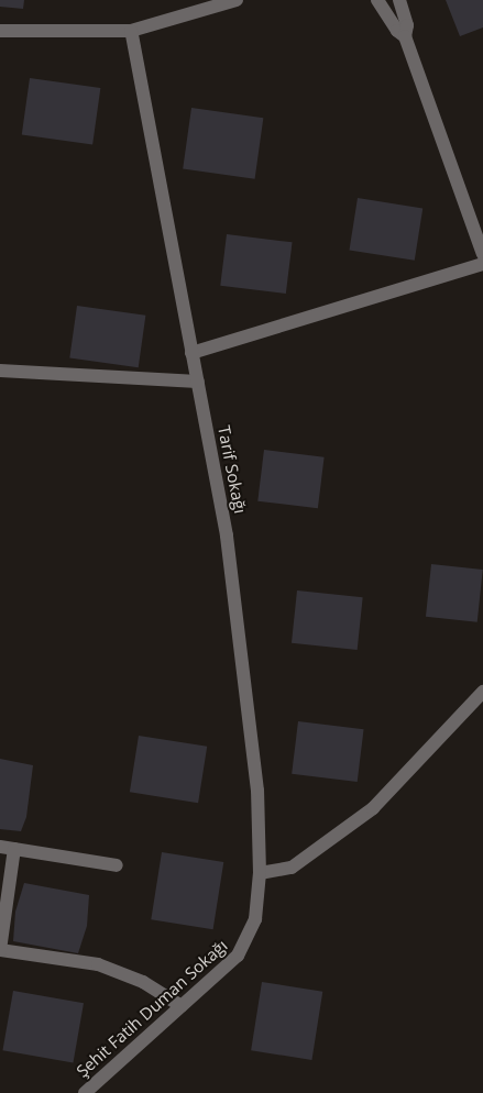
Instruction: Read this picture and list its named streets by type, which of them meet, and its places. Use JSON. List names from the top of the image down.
{
  "streets": {
    "street": ["Tarif Sokağı", "Şehit Fatih Duman Sokağı"]
  },
  "crossings": [
    ["Tarif Sokağı", "Şehit Fatih Duman Sokağı"]
  ]
}
